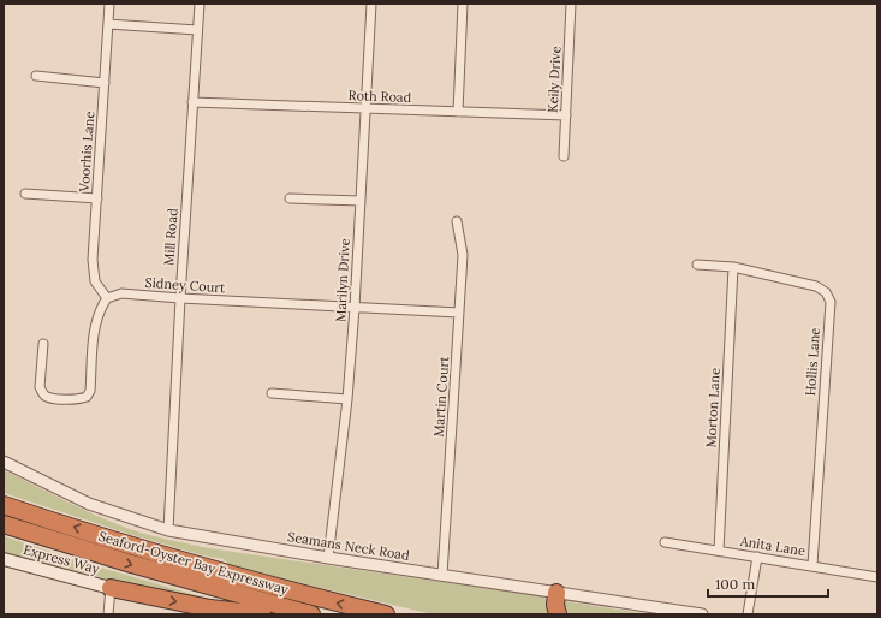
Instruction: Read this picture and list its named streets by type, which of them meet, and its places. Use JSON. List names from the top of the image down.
{
  "streets": {
    "highway": ["Seaford-Oyster Bay Expressway"],
    "main road": ["Express Way"],
    "street": [
      "Keily Drive",
      "Roth Road",
      "Voorhis Lane",
      "Mill Road",
      "Marilyn Drive",
      "Sidney Court",
      "Hollis Lane",
      "Martin Court",
      "Morton Lane",
      "Seamans Neck Road",
      "Anita Lane"
    ]
  },
  "crossings": [
    ["Keily Drive", "Roth Road"],
    ["Roth Road", "Mill Road"],
    ["Roth Road", "Marilyn Drive"],
    ["Voorhis Lane", "Sidney Court"],
    ["Mill Road", "Sidney Court"],
    ["Mill Road", "Seamans Neck Road"],
    ["Marilyn Drive", "Sidney Court"],
    ["Marilyn Drive", "Seamans Neck Road"],
    ["Sidney Court", "Martin Court"],
    ["Hollis Lane", "Morton Lane"],
    ["Hollis Lane", "Anita Lane"],
    ["Martin Court", "Seamans Neck Road"],
    ["Morton Lane", "Anita Lane"]
  ],
  "scale_bar": "100 m"
}
